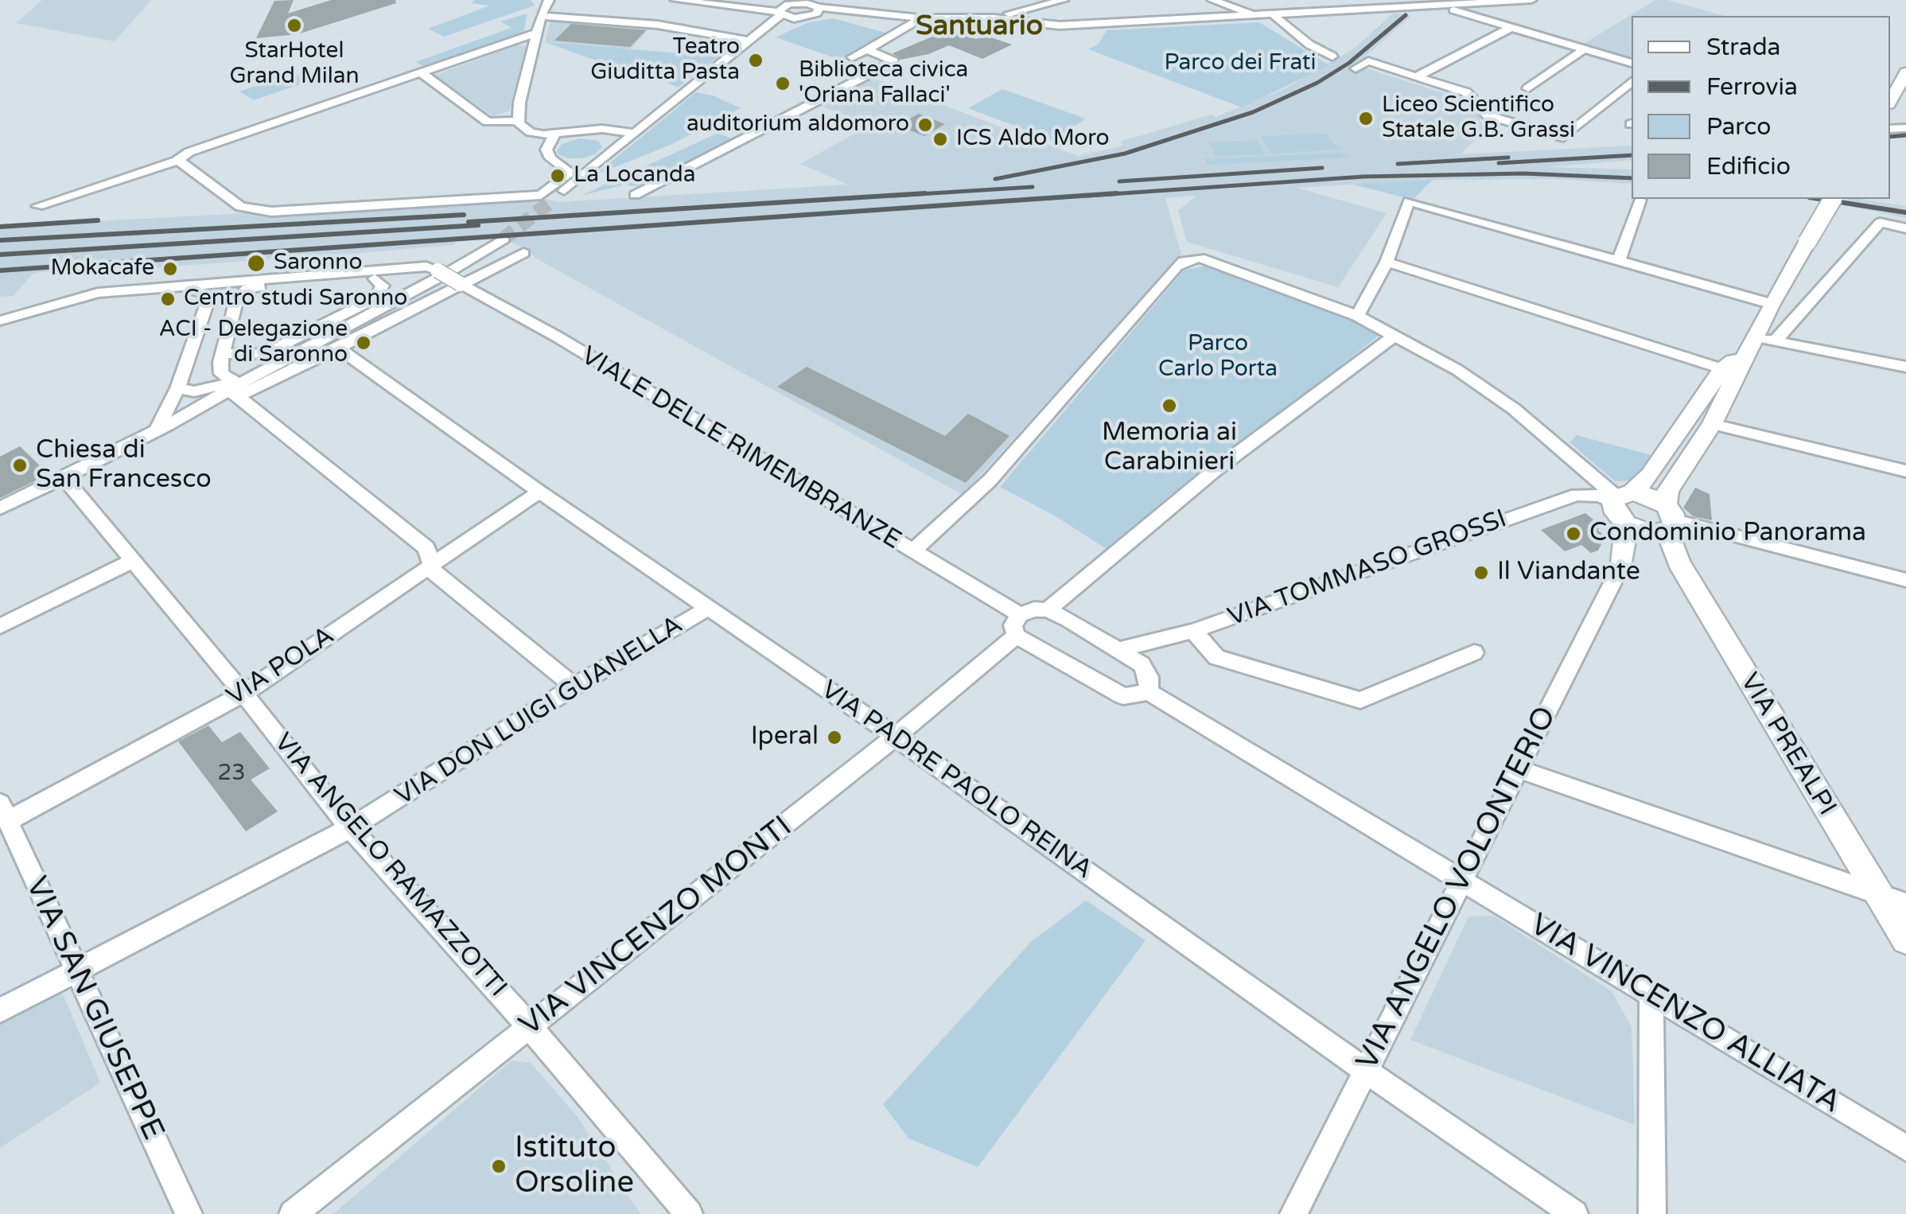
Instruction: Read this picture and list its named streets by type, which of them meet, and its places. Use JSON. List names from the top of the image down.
{
  "streets": {
    "street": [
      "VIALE DELLE RIMEMBRANZE",
      "VIA TOMMASO GROSSI",
      "VIA POLA",
      "VIA DON LUIGI GUANELLA",
      "VIA PREALPI",
      "VIA PADRE PAOLO REINA",
      "VIA ANGELO RAMAZZOTTI",
      "VIA ANGELO VOLONTERIO",
      "VIA VINCENZO MONTI",
      "VIA SAN GIUSEPPE",
      "VIA VINCENZO ALLIATA"
    ]
  },
  "crossings": [
    ["VIALE DELLE RIMEMBRANZE", "VIA VINCENZO MONTI"],
    ["VIALE DELLE RIMEMBRANZE", "VIA VINCENZO ALLIATA"],
    ["VIA TOMMASO GROSSI", "VIA PREALPI"],
    ["VIA TOMMASO GROSSI", "VIA ANGELO VOLONTERIO"],
    ["VIA POLA", "VIA PADRE PAOLO REINA"],
    ["VIA POLA", "VIA ANGELO RAMAZZOTTI"],
    ["VIA POLA", "VIA SAN GIUSEPPE"],
    ["VIA DON LUIGI GUANELLA", "VIA PADRE PAOLO REINA"],
    ["VIA DON LUIGI GUANELLA", "VIA ANGELO RAMAZZOTTI"],
    ["VIA DON LUIGI GUANELLA", "VIA SAN GIUSEPPE"],
    ["VIA PREALPI", "VIA ANGELO VOLONTERIO"],
    ["VIA PADRE PAOLO REINA", "VIA ANGELO VOLONTERIO"],
    ["VIA PADRE PAOLO REINA", "VIA VINCENZO MONTI"],
    ["VIA ANGELO RAMAZZOTTI", "VIA VINCENZO MONTI"],
    ["VIA ANGELO VOLONTERIO", "VIA VINCENZO ALLIATA"]
  ],
  "districts": ["Santuario"],
  "parks": ["Parco dei Frati", "Parco Carlo Porta"],
  "places": [
    "StarHotel Grand Milan",
    "Teatro Giuditta Pasta",
    "Biblioteca civica 'Oriana Fallaci'",
    "Liceo Scientifico Statale G.B. Grassi",
    "auditorium aldomoro",
    "ICS Aldo Moro",
    "La Locanda",
    "Saronno",
    "Mokacafe",
    "Centro studi Saronno",
    "ACI - Delegazione di Saronno",
    "Memoria ai Carabinieri",
    "Chiesa di San Francesco",
    "Condominio Panorama",
    "Il Viandante",
    "Iperal",
    "Istituto Orsoline"
  ],
  "house_numbers": ["23"],
  "legend": [
    "Strada",
    "Ferrovia",
    "Parco",
    "Edificio"
  ]
}
